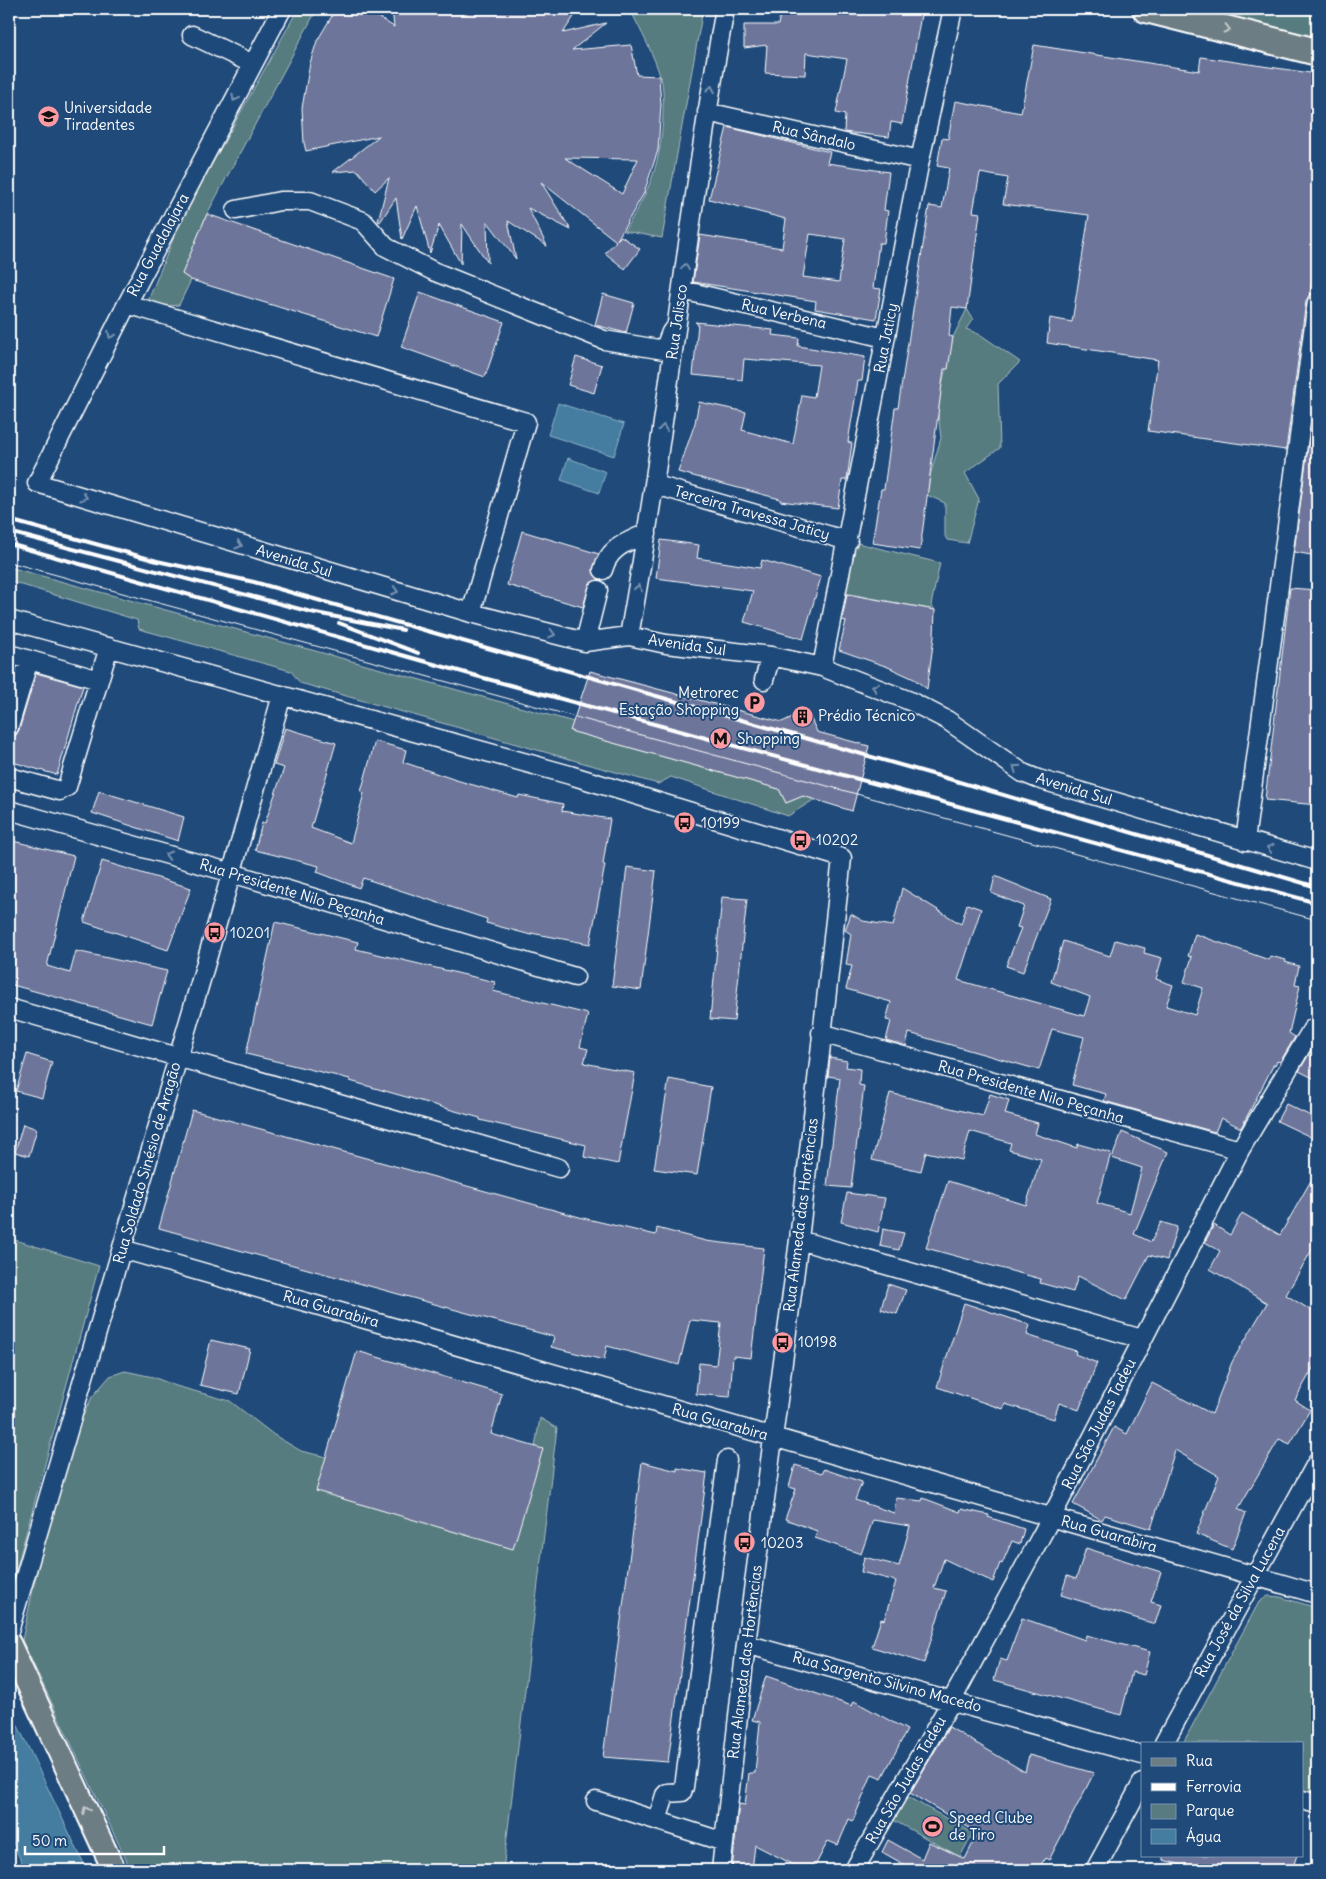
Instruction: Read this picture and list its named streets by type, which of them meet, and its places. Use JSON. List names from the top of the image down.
{
  "streets": {
    "street": [
      "Rua Sândalo",
      "Rua Guadalajara",
      "Rua Verbena",
      "Rua Jalisco",
      "Rua Jaticy",
      "Terceira Travessa Jaticy",
      "Avenida Sul",
      "Rua Presidente Nilo Peçanha",
      "Rua Soldado Sinésio de Aragão",
      "Rua Alameda das Hortências",
      "Rua Guarabira",
      "Rua São Judas Tadeu",
      "Rua José da Silva Lucena",
      "Rua Sargento Silvino Macedo"
    ]
  },
  "crossings": [
    ["Rua Sândalo", "Rua Jalisco"],
    ["Rua Sândalo", "Rua Jaticy"],
    ["Rua Guadalajara", "Avenida Sul"],
    ["Rua Verbena", "Rua Jalisco"],
    ["Rua Verbena", "Rua Jaticy"],
    ["Rua Jalisco", "Terceira Travessa Jaticy"],
    ["Rua Jalisco", "Avenida Sul"],
    ["Rua Jaticy", "Terceira Travessa Jaticy"],
    ["Rua Jaticy", "Avenida Sul"],
    ["Rua Presidente Nilo Peçanha", "Rua Soldado Sinésio de Aragão"],
    ["Rua Presidente Nilo Peçanha", "Rua Alameda das Hortências"],
    ["Rua Presidente Nilo Peçanha", "Rua São Judas Tadeu"],
    ["Rua Soldado Sinésio de Aragão", "Rua Alameda das Hortências"],
    ["Rua Soldado Sinésio de Aragão", "Rua Guarabira"],
    ["Rua Alameda das Hortências", "Rua Guarabira"],
    ["Rua Alameda das Hortências", "Rua Sargento Silvino Macedo"],
    ["Rua Guarabira", "Rua São Judas Tadeu"],
    ["Rua Guarabira", "Rua José da Silva Lucena"],
    ["Rua São Judas Tadeu", "Rua Sargento Silvino Macedo"]
  ],
  "one_way": ["Rua Guadalajara", "Rua Jalisco"],
  "places": {
    "school or university": ["Universidade Tiradentes"],
    "parking": ["Metrorec Estação Shopping"],
    "building": ["Prédio Técnico"],
    "metro station": ["Shopping"],
    "bus stop": [
      "10199",
      "10202",
      "10201",
      "10198",
      "10203"
    ],
    "sports": ["Speed Clube de Tiro"]
  },
  "legend": [
    "Rua",
    "Ferrovia",
    "Parque",
    "Água"
  ],
  "scale_bar": "50 m"
}
